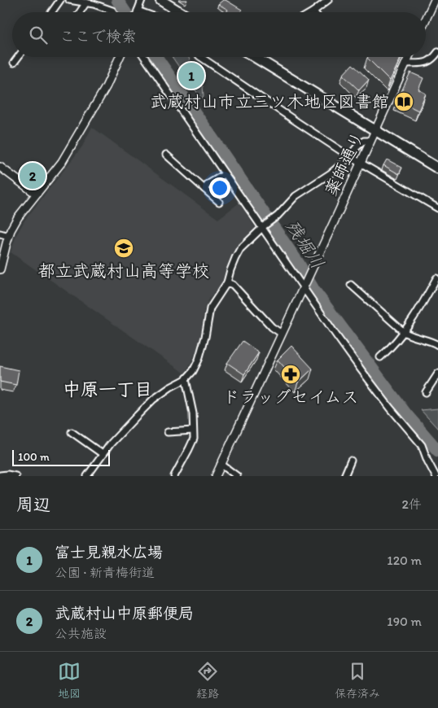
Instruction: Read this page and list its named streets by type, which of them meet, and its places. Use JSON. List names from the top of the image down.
{
  "streets": {
    "street": ["薬師通り"]
  },
  "districts": ["中原一丁目"],
  "water": ["残堀川"],
  "places": {
    "library": ["武蔵村山市立三ツ木地区図書館"],
    "school or university": ["都立武蔵村山高等学校"],
    "pharmacy": ["ドラッグセイムス"]
  },
  "scale_bar": "100 m",
  "page": {
    "search": "ここで検索",
    "pins": ["1", "2"],
    "scale": "100 m",
    "heading": ["周辺", "2件"],
    "list": [
      {
        "mark": "1",
        "name": "富士見親水広場",
        "note": "公園 · 新青梅街道",
        "value": "120 m"
      },
      {
        "mark": "2",
        "name": "武蔵村山中原郵便局",
        "note": "公共施設",
        "value": "190 m"
      }
    ],
    "nav": ["地図", "経路", "保存済み"]
  }
}
